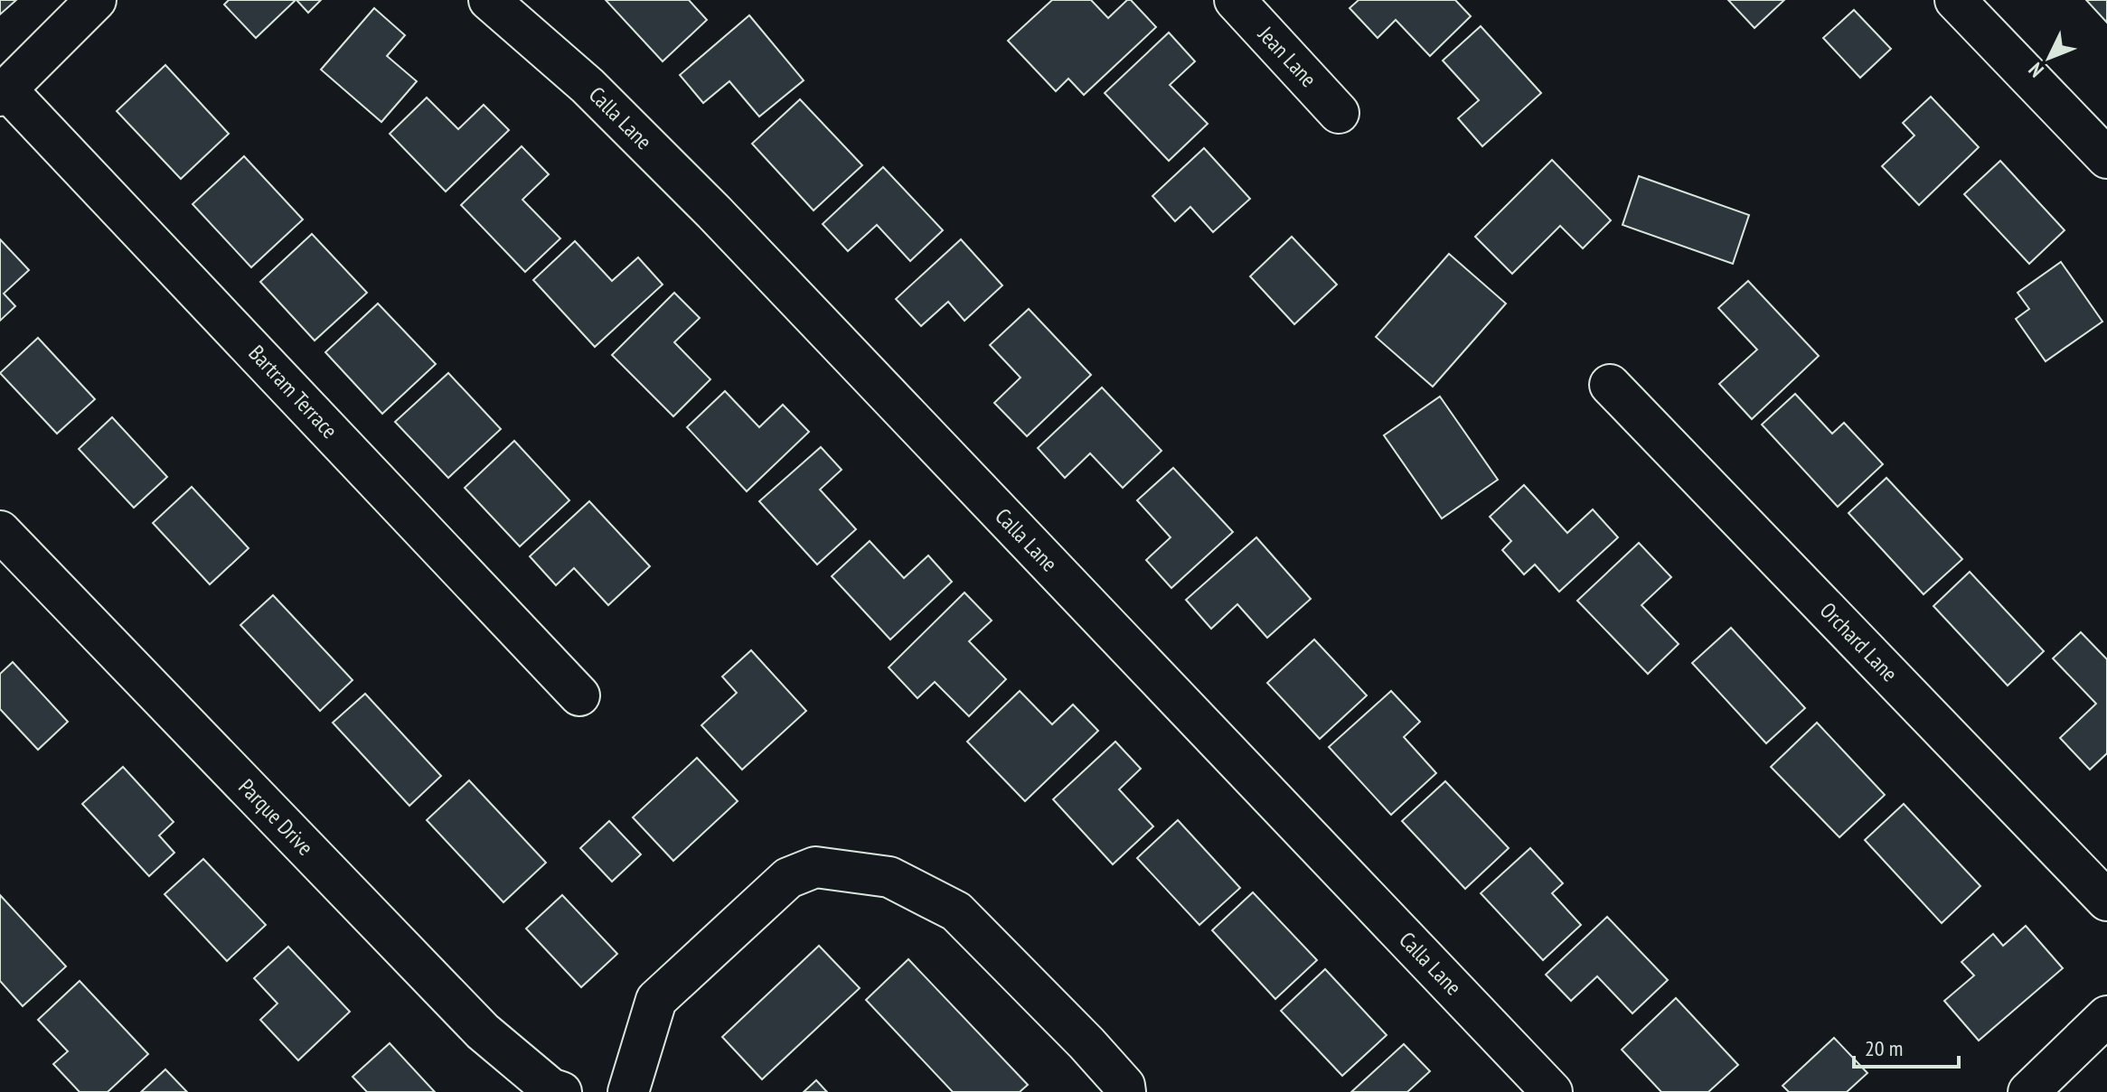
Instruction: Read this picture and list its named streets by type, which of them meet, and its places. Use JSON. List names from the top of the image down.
{
  "streets": {
    "street": [
      "Jean Lane",
      "Calla Lane",
      "Bartram Terrace",
      "Orchard Lane",
      "Parque Drive"
    ]
  },
  "scale_bar": "20 m",
  "north": "bottom left"
}
